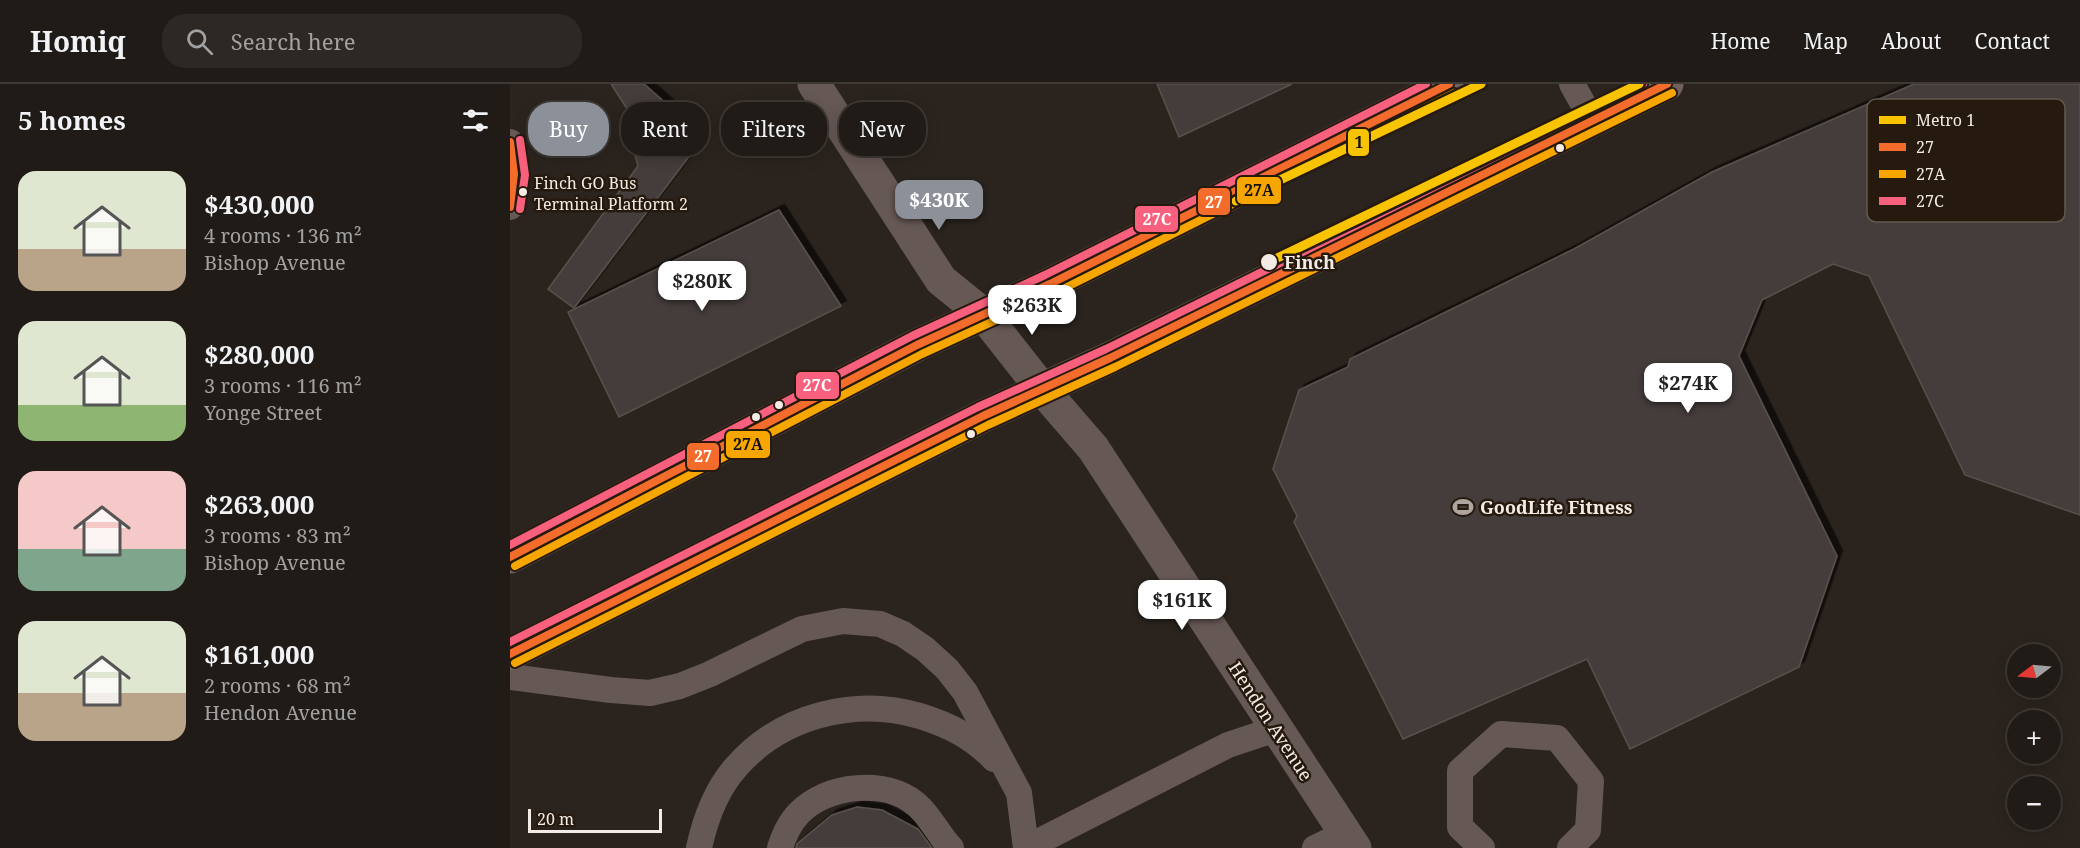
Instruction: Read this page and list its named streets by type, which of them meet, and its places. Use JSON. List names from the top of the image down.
{
  "streets": {
    "street": ["Hendon Avenue"]
  },
  "places": {
    "other": ["Finch GO Bus Terminal Platform 2", "Finch"],
    "sports": ["GoodLife Fitness"]
  },
  "lines": [
    "metro line 1",
    "transit line 27",
    "transit line 27C",
    "transit line 27A"
  ],
  "legend": [
    "Metro 1",
    "27",
    "27A",
    "27C"
  ],
  "scale_bar": "20 m",
  "north": "left",
  "page": {
    "header": "Homiq",
    "search": "Search here",
    "nav": [
      "Home",
      "Map",
      "About",
      "Contact"
    ],
    "heading": "5 homes",
    "chip": [
      "Buy",
      "Rent",
      "Filters",
      "New"
    ],
    "list": [
      {
        "name": "$430,000",
        "note": "4 rooms · 136 m² · Bishop Avenue"
      },
      {
        "name": "$280,000",
        "note": "3 rooms · 116 m² · Yonge Street"
      },
      {
        "name": "$263,000",
        "note": "3 rooms · 83 m² · Bishop Avenue"
      },
      {
        "name": "$161,000",
        "note": "2 rooms · 68 m² · Hendon Avenue"
      }
    ],
    "price": [
      "$430K",
      "$280K",
      "$263K",
      "$274K",
      "$161K"
    ],
    "map_buttons": ["+", "−"],
    "scale": "20 m"
  }
}
